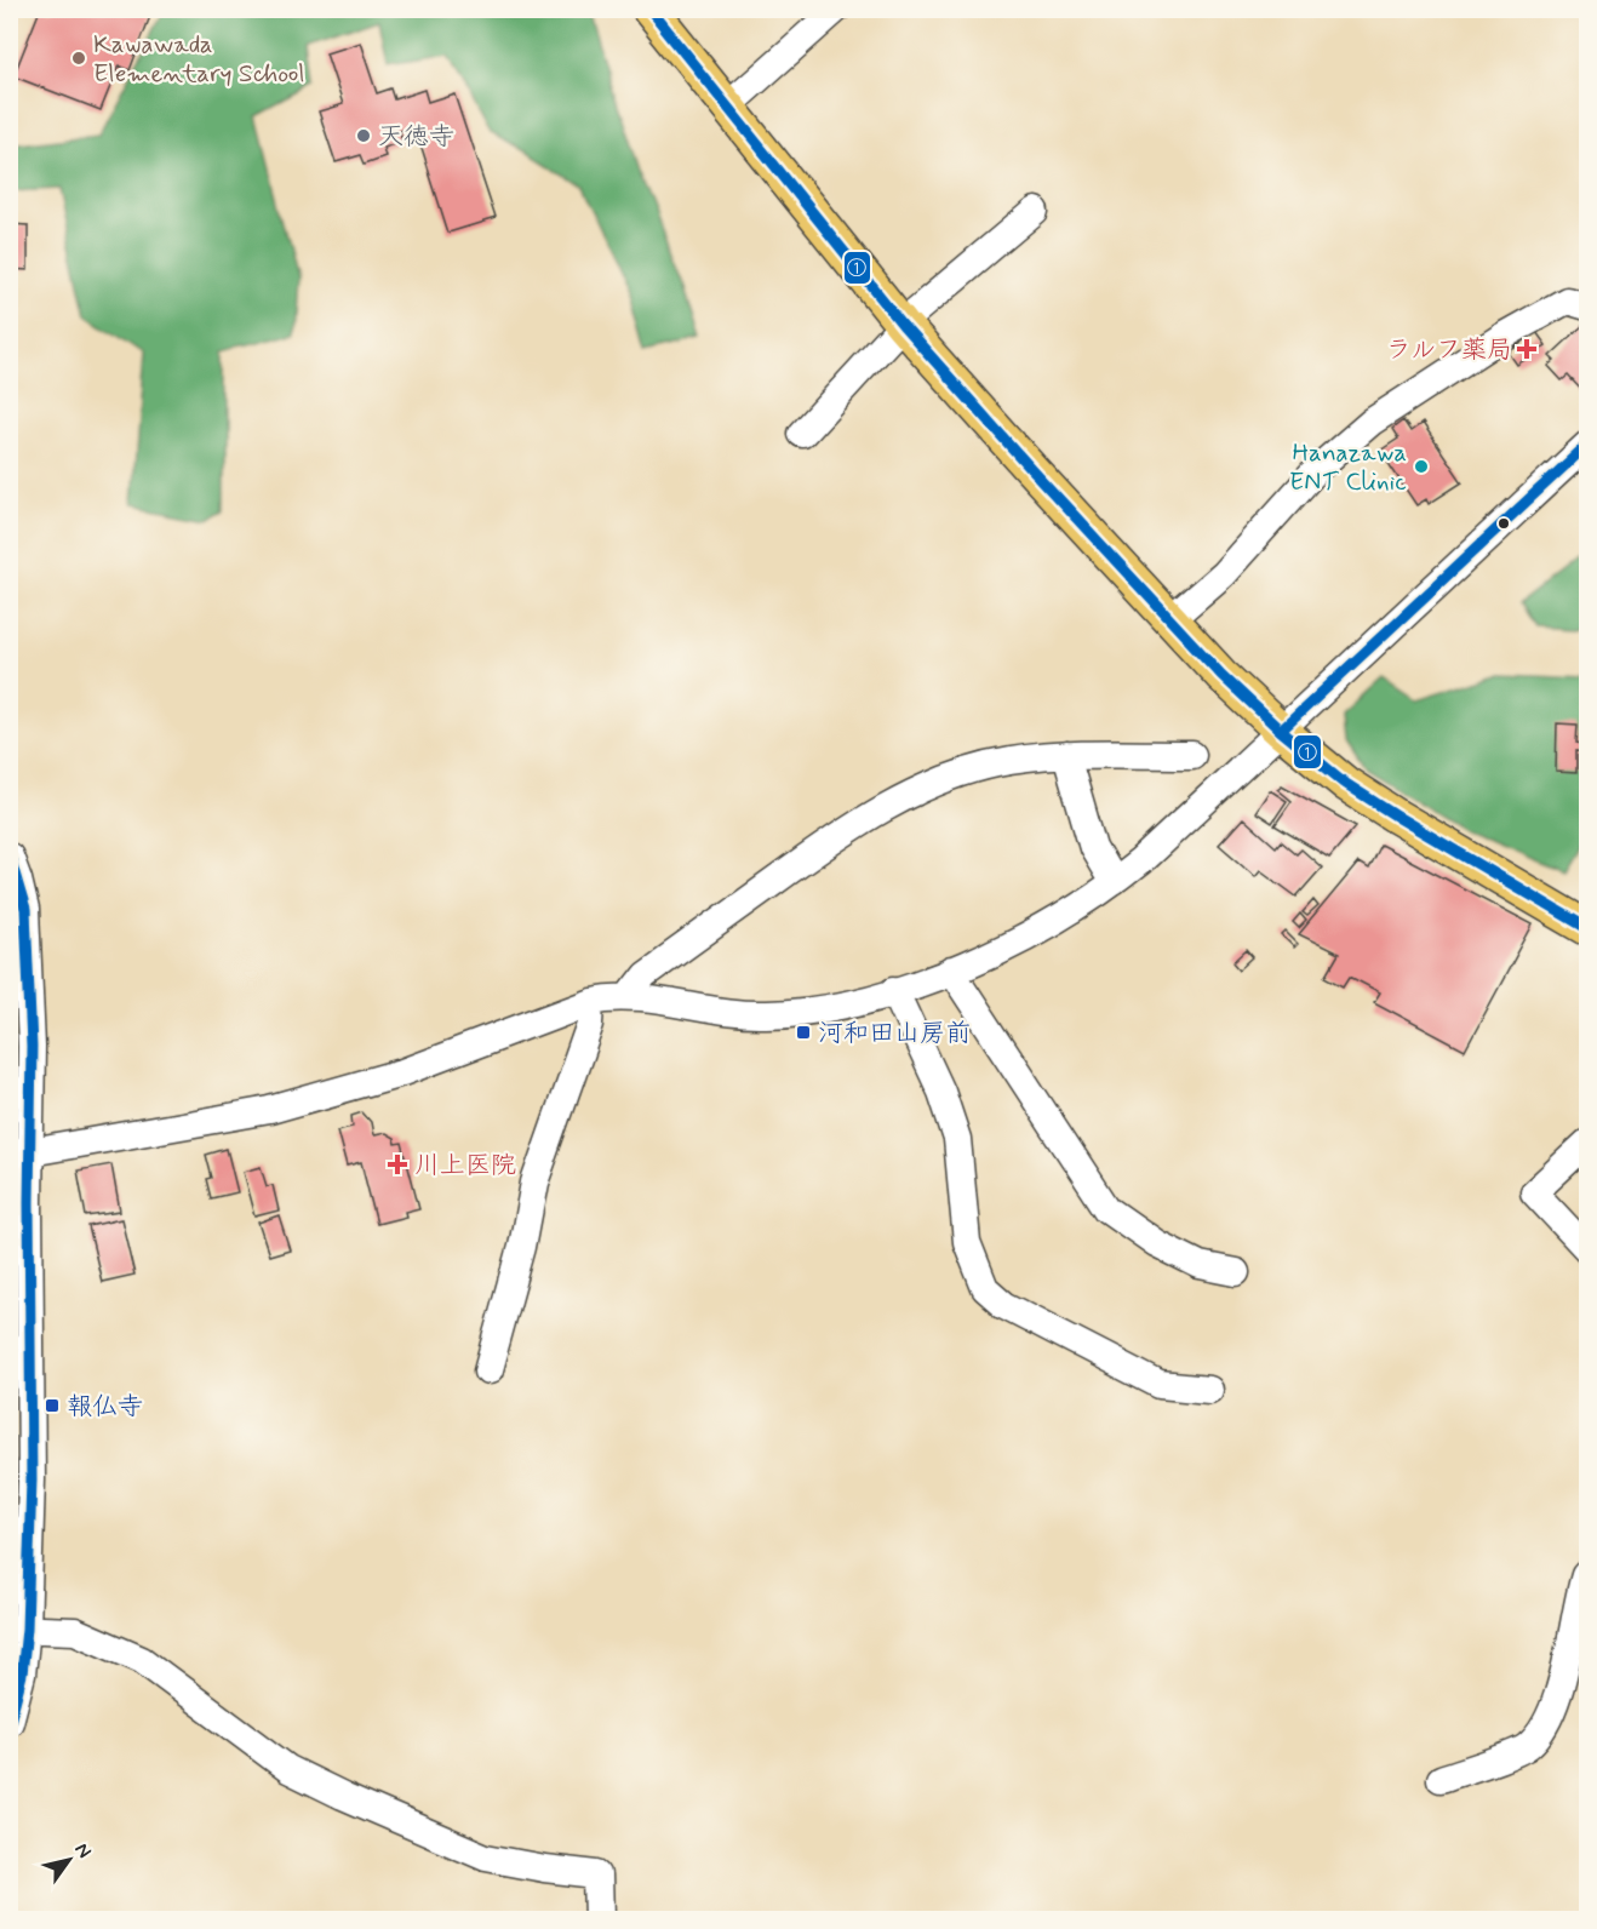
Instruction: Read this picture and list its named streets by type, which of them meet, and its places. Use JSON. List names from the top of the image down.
{
  "places": {
    "other": ["Kawawada Elementary School", "天徳寺", "Hanazawa ENT Clinic"],
    "health": ["ラルフ薬局", "川上医院"],
    "transit": ["河和田山房前", "報仏寺"]
  },
  "lines": ["transit line ①"],
  "north": "top right"
}
